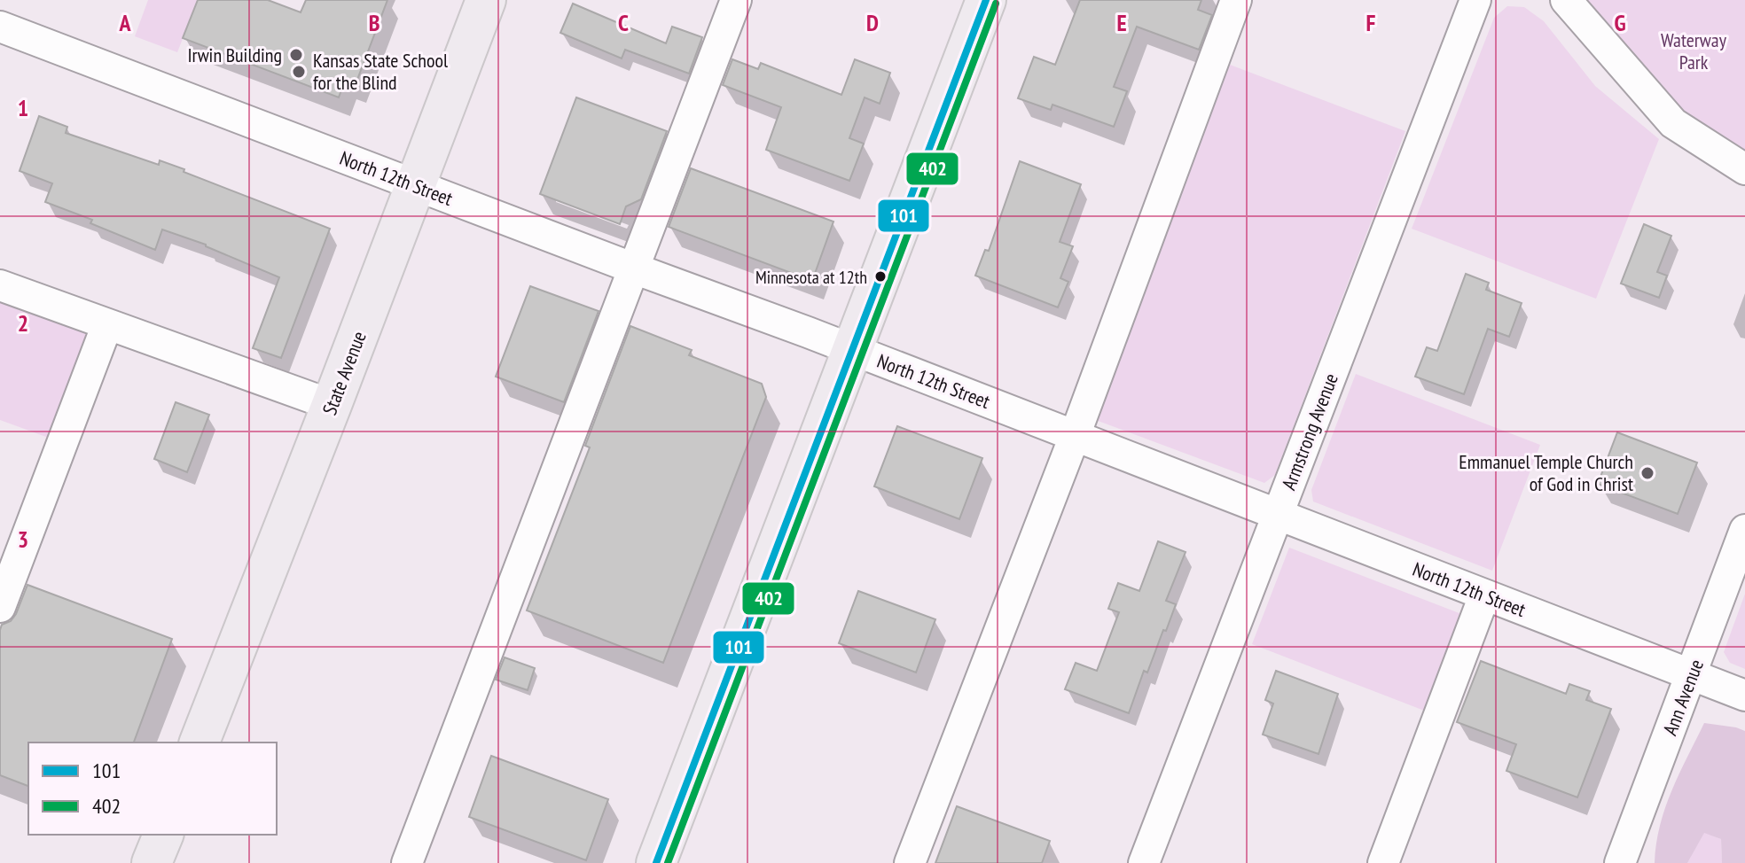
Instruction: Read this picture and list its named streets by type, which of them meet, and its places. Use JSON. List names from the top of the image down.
{
  "streets": {
    "main road": ["State Avenue"],
    "street": ["North 12th Street", "Armstrong Avenue", "Ann Avenue"]
  },
  "crossings": [
    ["North 12th Street", "State Avenue"],
    ["North 12th Street", "Armstrong Avenue"],
    ["North 12th Street", "Ann Avenue"]
  ],
  "parks": ["Waterway Park"],
  "places": [
    "Irwin Building",
    "Kansas State School for the Blind",
    "Minnesota at 12th",
    "Emmanuel Temple Church of God in Christ"
  ],
  "lines": ["transit line 101", "transit line 402"],
  "legend": ["101", "402"],
  "grid": {
    "columns": [
      "A",
      "B",
      "C",
      "D",
      "E",
      "F",
      "G"
    ],
    "rows": ["1", "2", "3"]
  }
}
